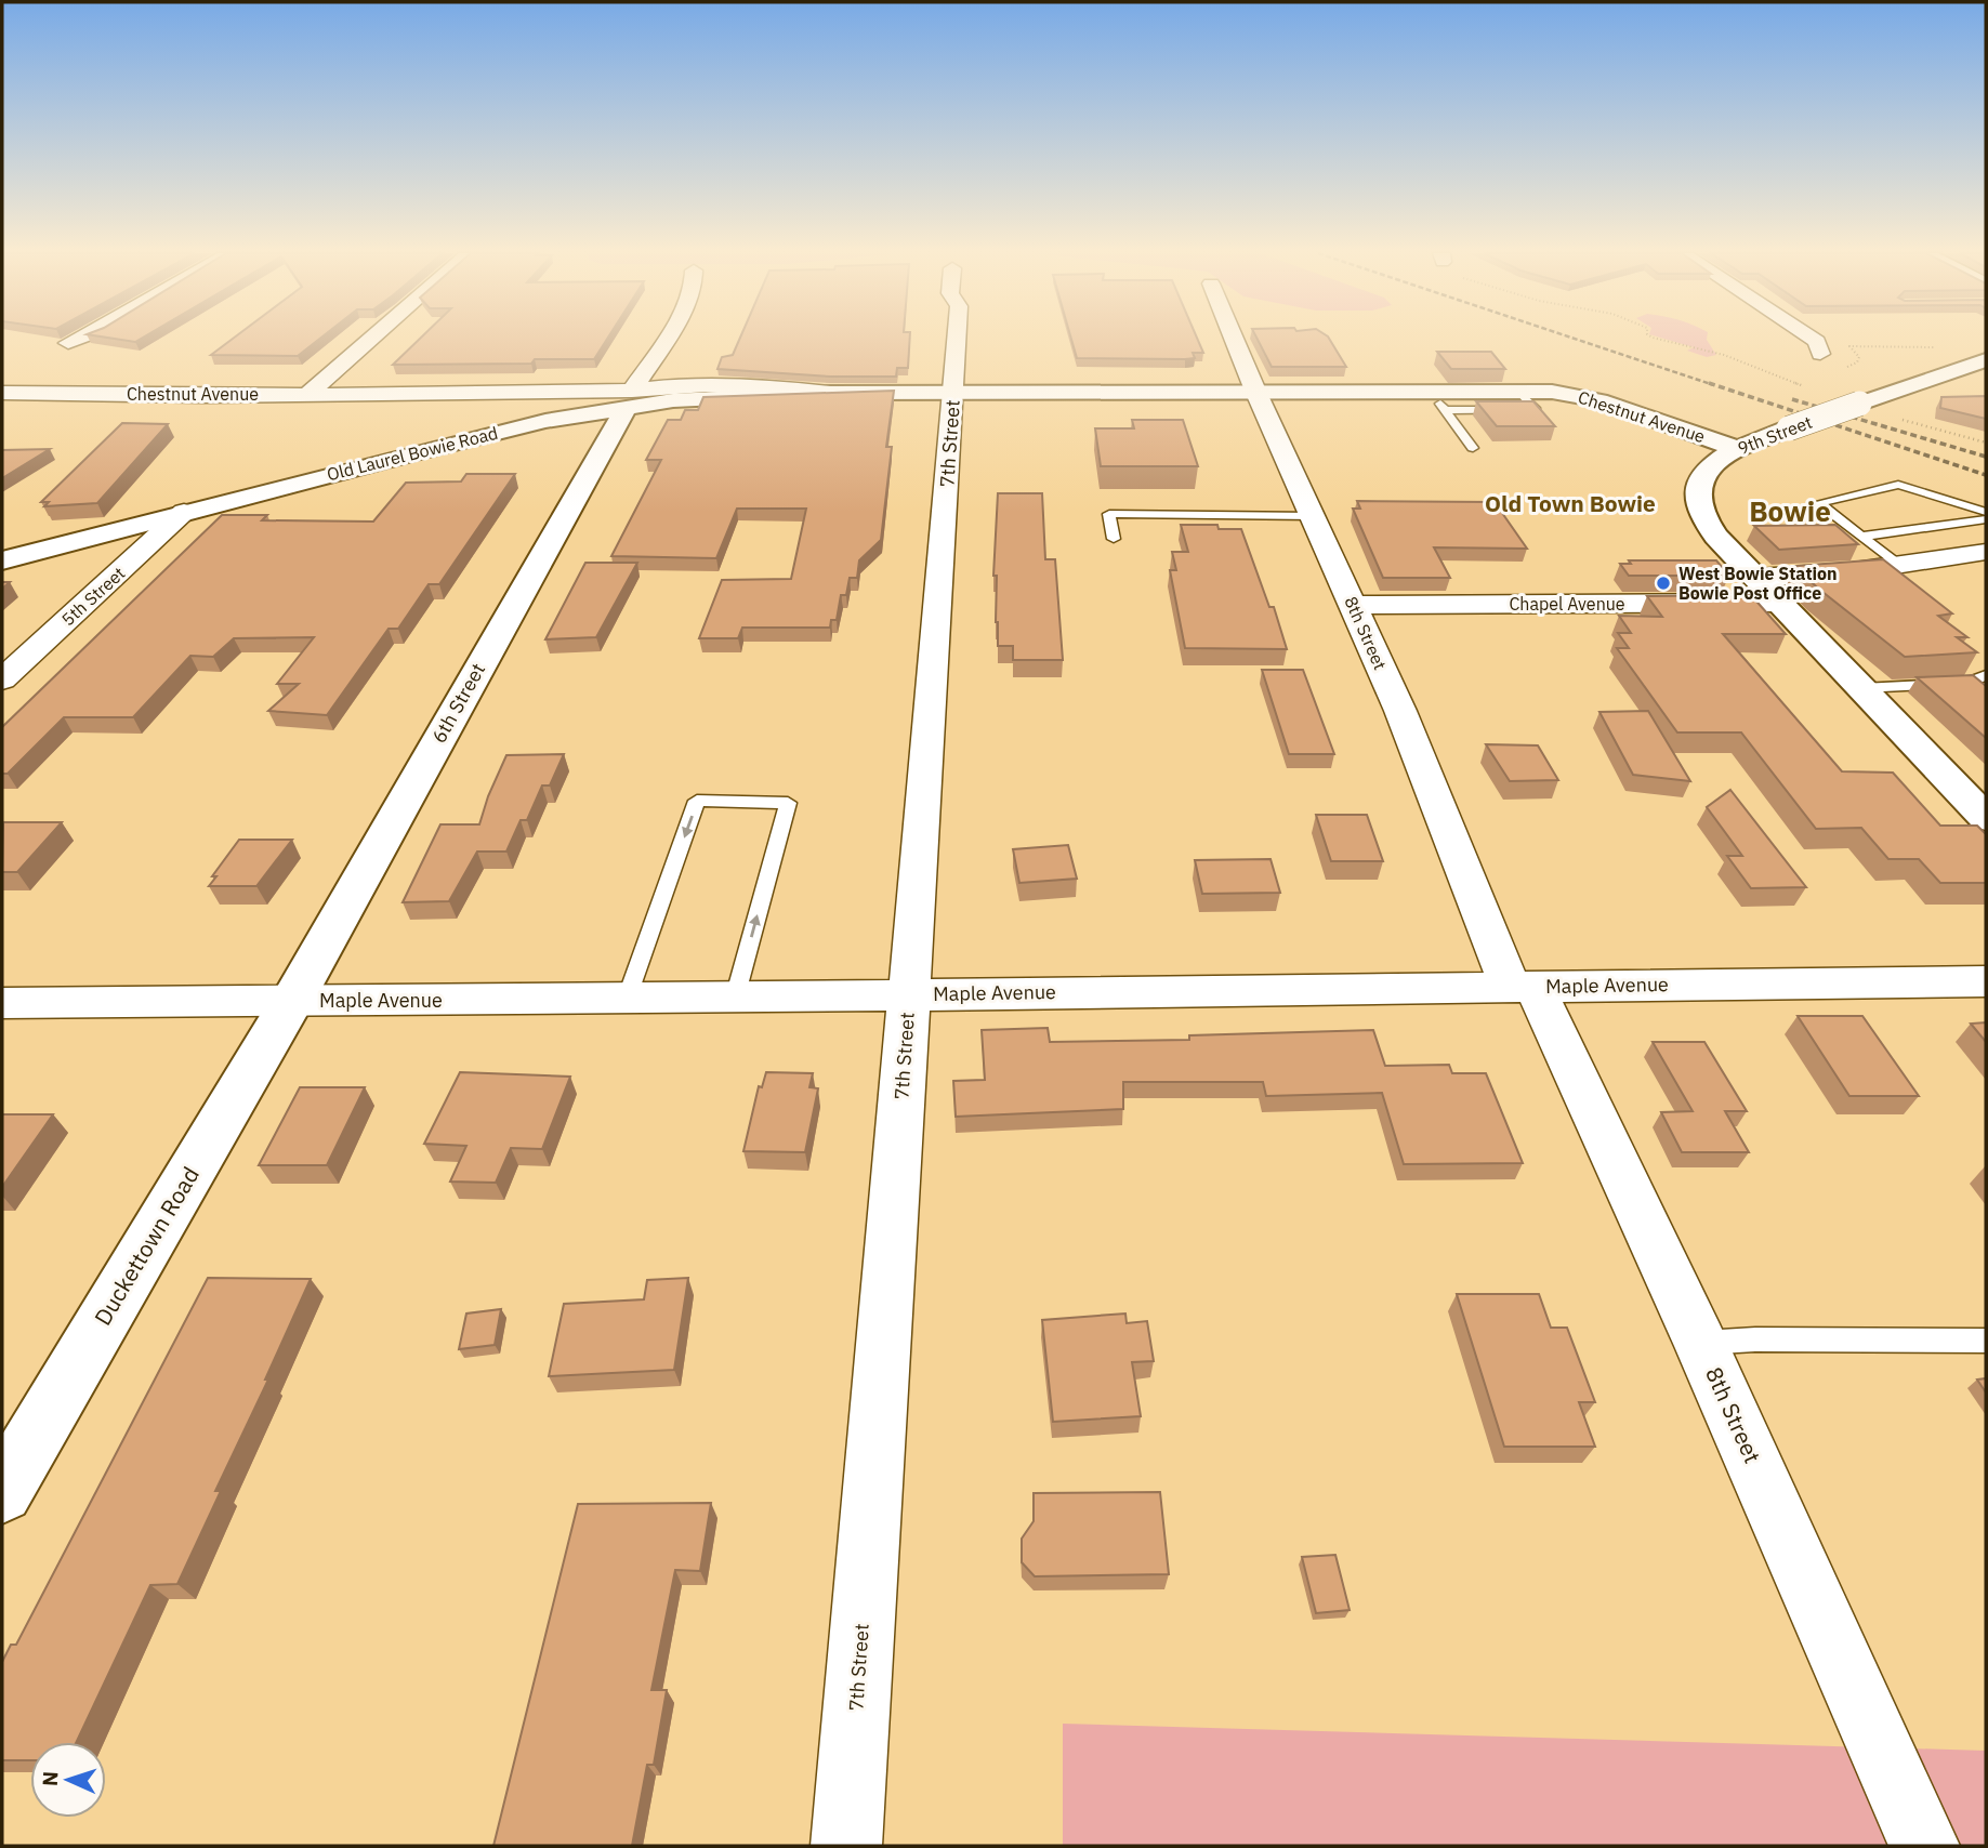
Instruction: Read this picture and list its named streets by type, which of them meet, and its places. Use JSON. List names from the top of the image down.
{
  "streets": {
    "street": [
      "Chestnut Avenue",
      "9th Street",
      "7th Street",
      "Old Laurel Bowie Road",
      "5th Street",
      "Chapel Avenue",
      "8th Street",
      "6th Street",
      "Maple Avenue",
      "Duckettown Road"
    ]
  },
  "crossings": [
    ["Chestnut Avenue", "9th Street"],
    ["Chestnut Avenue", "7th Street"],
    ["Chestnut Avenue", "Old Laurel Bowie Road"],
    ["Chestnut Avenue", "8th Street"],
    ["Chestnut Avenue", "6th Street"],
    ["9th Street", "Chapel Avenue"],
    ["7th Street", "Maple Avenue"],
    ["Old Laurel Bowie Road", "5th Street"],
    ["Old Laurel Bowie Road", "6th Street"],
    ["Chapel Avenue", "8th Street"],
    ["8th Street", "Maple Avenue"],
    ["6th Street", "Maple Avenue"],
    ["6th Street", "Duckettown Road"],
    ["Maple Avenue", "Duckettown Road"]
  ],
  "districts": ["Old Town Bowie", "Bowie"],
  "places": ["West Bowie Station Bowie Post Office"],
  "north": "left"
}
